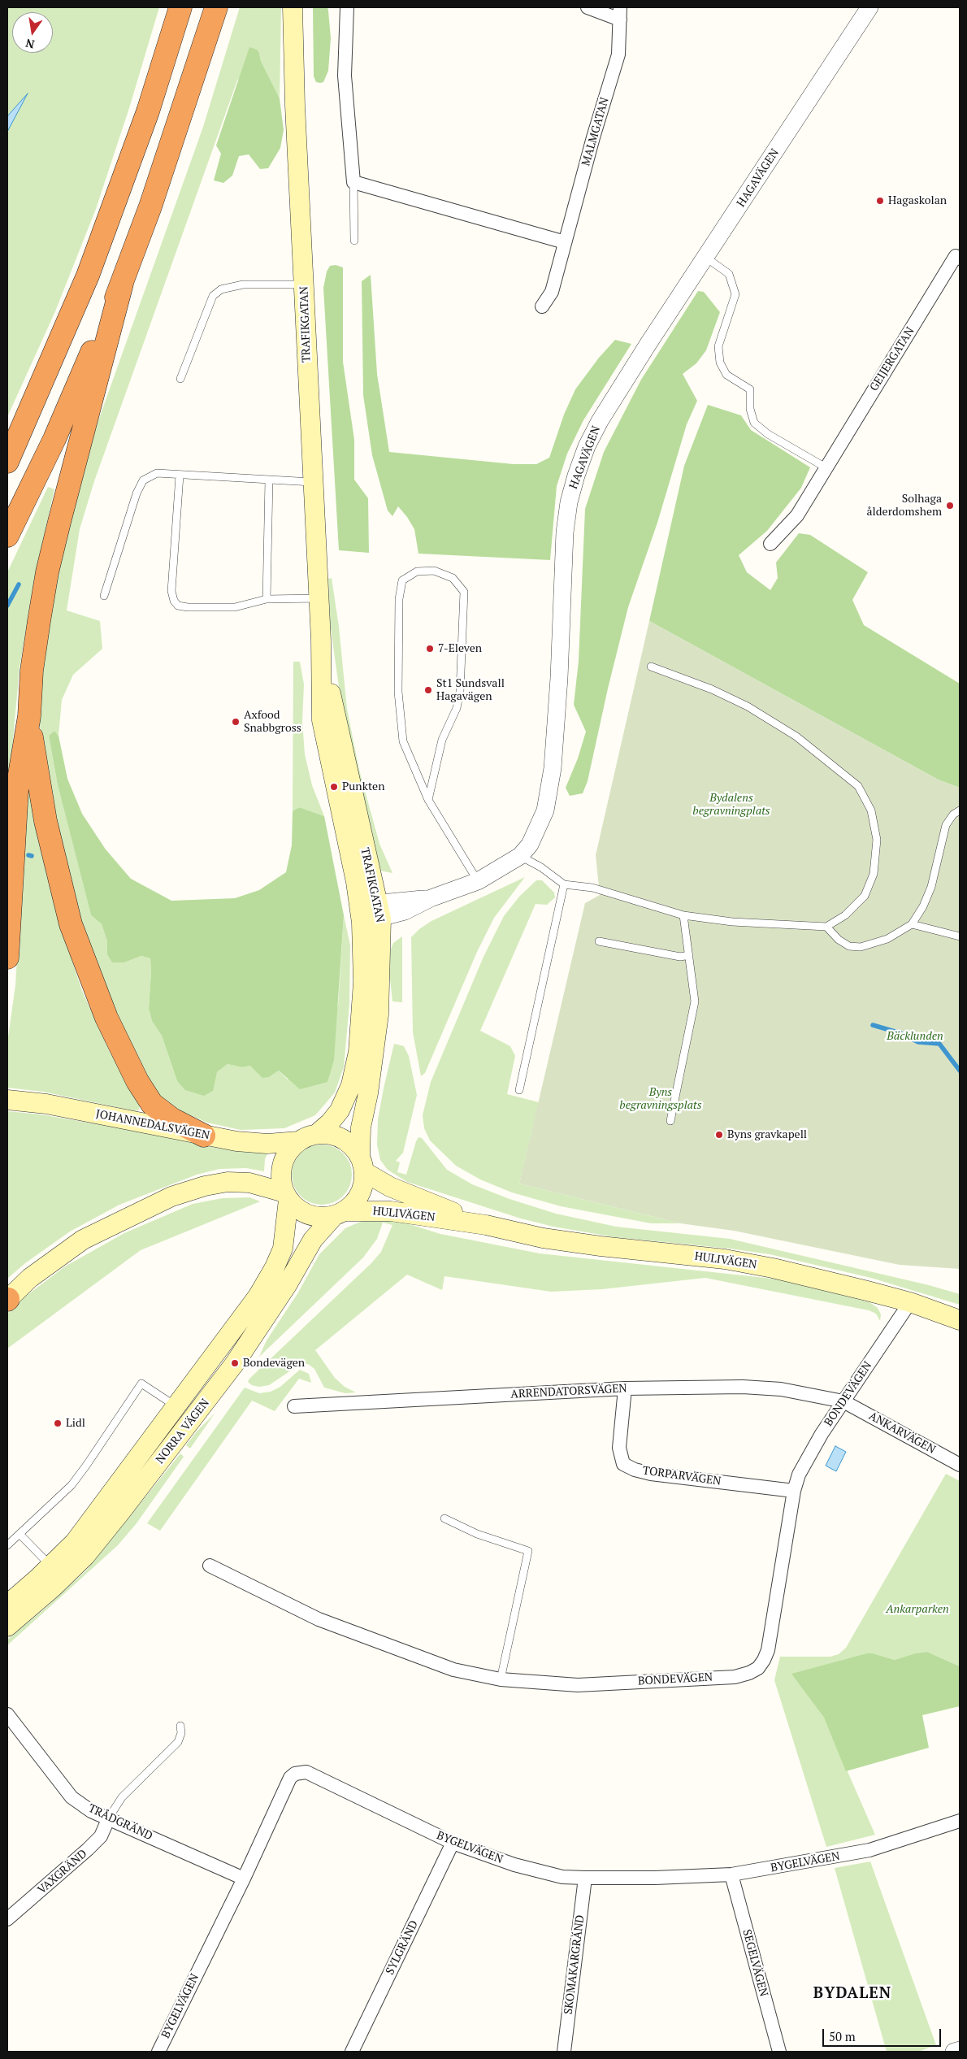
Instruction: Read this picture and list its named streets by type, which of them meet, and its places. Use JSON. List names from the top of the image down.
{
  "streets": {
    "main road": [
      "TRAFIKGATAN",
      "JOHANNEDALSVÄGEN",
      "HULIVÄGEN",
      "NORRA VÄGEN"
    ],
    "street": [
      "MALMGATAN",
      "HAGAVÄGEN",
      "GEIJERGATAN",
      "ARRENDATORSVÄGEN",
      "BONDEVÄGEN",
      "ANKARVÄGEN",
      "TORPARVÄGEN",
      "TRÅDGRÄND",
      "BYGELVÄGEN",
      "VAXGRÄND",
      "SYLGRÄND",
      "SEGELVÄGEN",
      "SKOMAKARGRÄND"
    ]
  },
  "crossings": [
    ["HAGAVÄGEN", "TRAFIKGATAN"],
    ["TRAFIKGATAN", "JOHANNEDALSVÄGEN"],
    ["TRAFIKGATAN", "HULIVÄGEN"],
    ["TRAFIKGATAN", "NORRA VÄGEN"],
    ["JOHANNEDALSVÄGEN", "HULIVÄGEN"],
    ["JOHANNEDALSVÄGEN", "NORRA VÄGEN"],
    ["HULIVÄGEN", "BONDEVÄGEN"],
    ["HULIVÄGEN", "NORRA VÄGEN"],
    ["ARRENDATORSVÄGEN", "BONDEVÄGEN"],
    ["ARRENDATORSVÄGEN", "ANKARVÄGEN"],
    ["ARRENDATORSVÄGEN", "TORPARVÄGEN"],
    ["BONDEVÄGEN", "ANKARVÄGEN"],
    ["BONDEVÄGEN", "TORPARVÄGEN"],
    ["TRÅDGRÄND", "BYGELVÄGEN"],
    ["TRÅDGRÄND", "VAXGRÄND"],
    ["BYGELVÄGEN", "SYLGRÄND"],
    ["BYGELVÄGEN", "SEGELVÄGEN"],
    ["BYGELVÄGEN", "SKOMAKARGRÄND"]
  ],
  "districts": ["BYDALEN"],
  "parks": [
    "Bydalens begravningplats",
    "Bäcklunden",
    "Byns begravningsplats",
    "Ankarparken"
  ],
  "places": [
    "Hagaskolan",
    "Solhaga ålderdomshem",
    "7-Eleven",
    "St1 Sundsvall Hagavägen",
    "Axfood Snabbgross",
    "Punkten",
    "Byns gravkapell",
    "Bondevägen",
    "Lidl"
  ],
  "scale_bar": "50 m",
  "north": "bottom"
}
